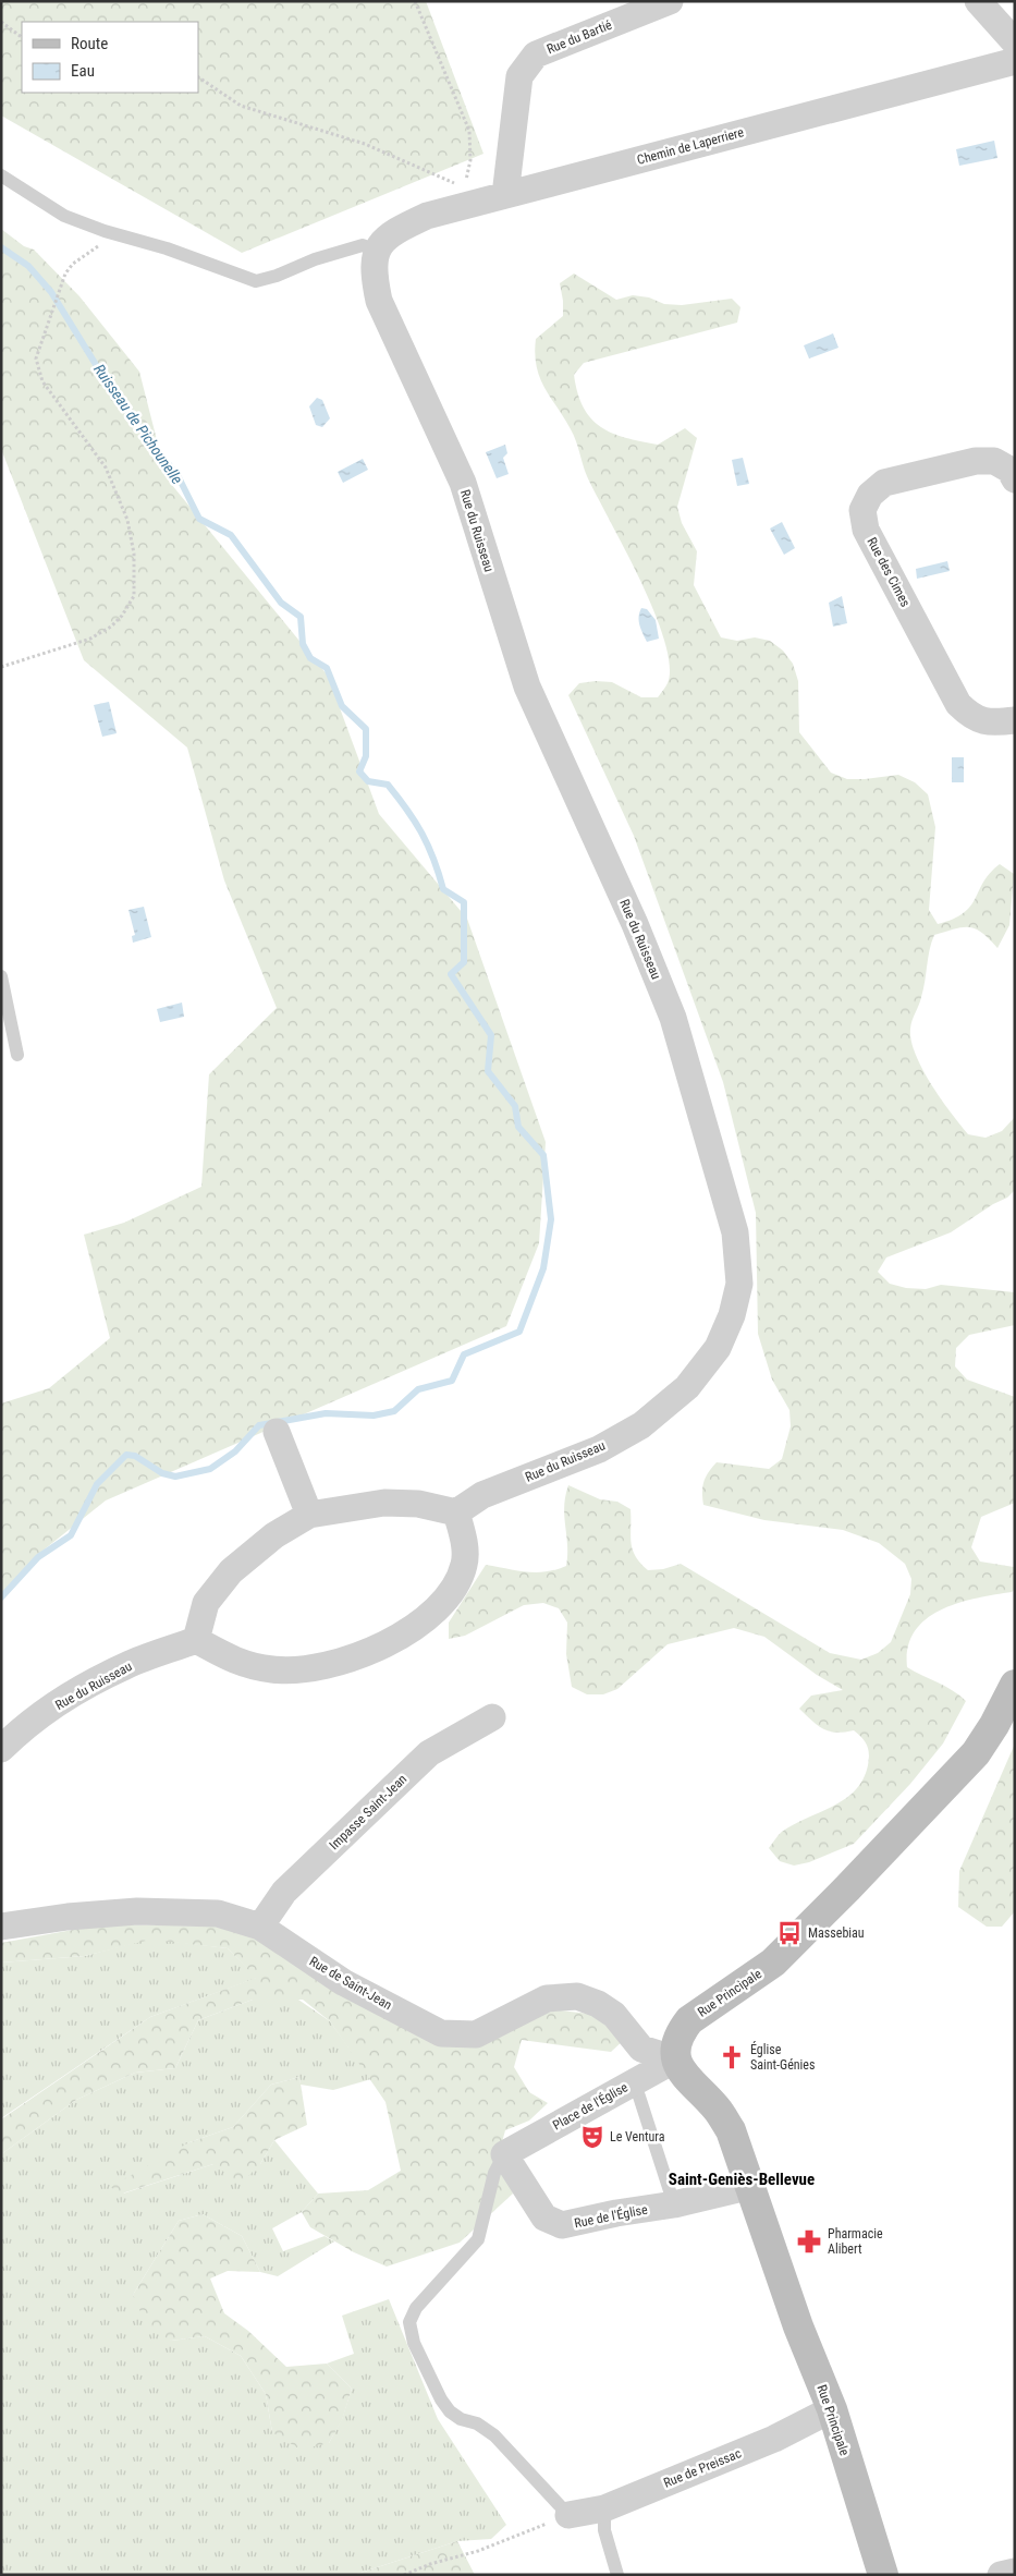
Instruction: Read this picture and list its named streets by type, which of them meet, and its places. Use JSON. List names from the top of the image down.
{
  "streets": {
    "main road": ["Rue Principale"],
    "street": [
      "Rue du Bartié",
      "Chemin de Laperriere",
      "Rue du Ruisseau",
      "Rue des Cimes",
      "Impasse Saint-Jean",
      "Rue de Saint-Jean",
      "Place de l'Église",
      "Rue de l'Église",
      "Rue de Preissac"
    ]
  },
  "crossings": [
    ["Rue du Bartié", "Chemin de Laperriere"],
    ["Chemin de Laperriere", "Rue du Ruisseau"],
    ["Impasse Saint-Jean", "Rue de Saint-Jean"],
    ["Rue de Saint-Jean", "Rue Principale"],
    ["Rue de Saint-Jean", "Place de l'Église"],
    ["Rue Principale", "Place de l'Église"],
    ["Rue Principale", "Rue de l'Église"],
    ["Rue Principale", "Rue de Preissac"],
    ["Place de l'Église", "Rue de l'Église"]
  ],
  "districts": ["Saint-Geniès-Bellevue"],
  "water": ["Ruisseau de Pichounelle"],
  "places": {
    "bus stop": ["Massebiau"],
    "church": ["Église Saint-Génies"],
    "theatre": ["Le Ventura"],
    "pharmacy": ["Pharmacie Alibert"]
  },
  "legend": ["Route", "Eau"]
}
